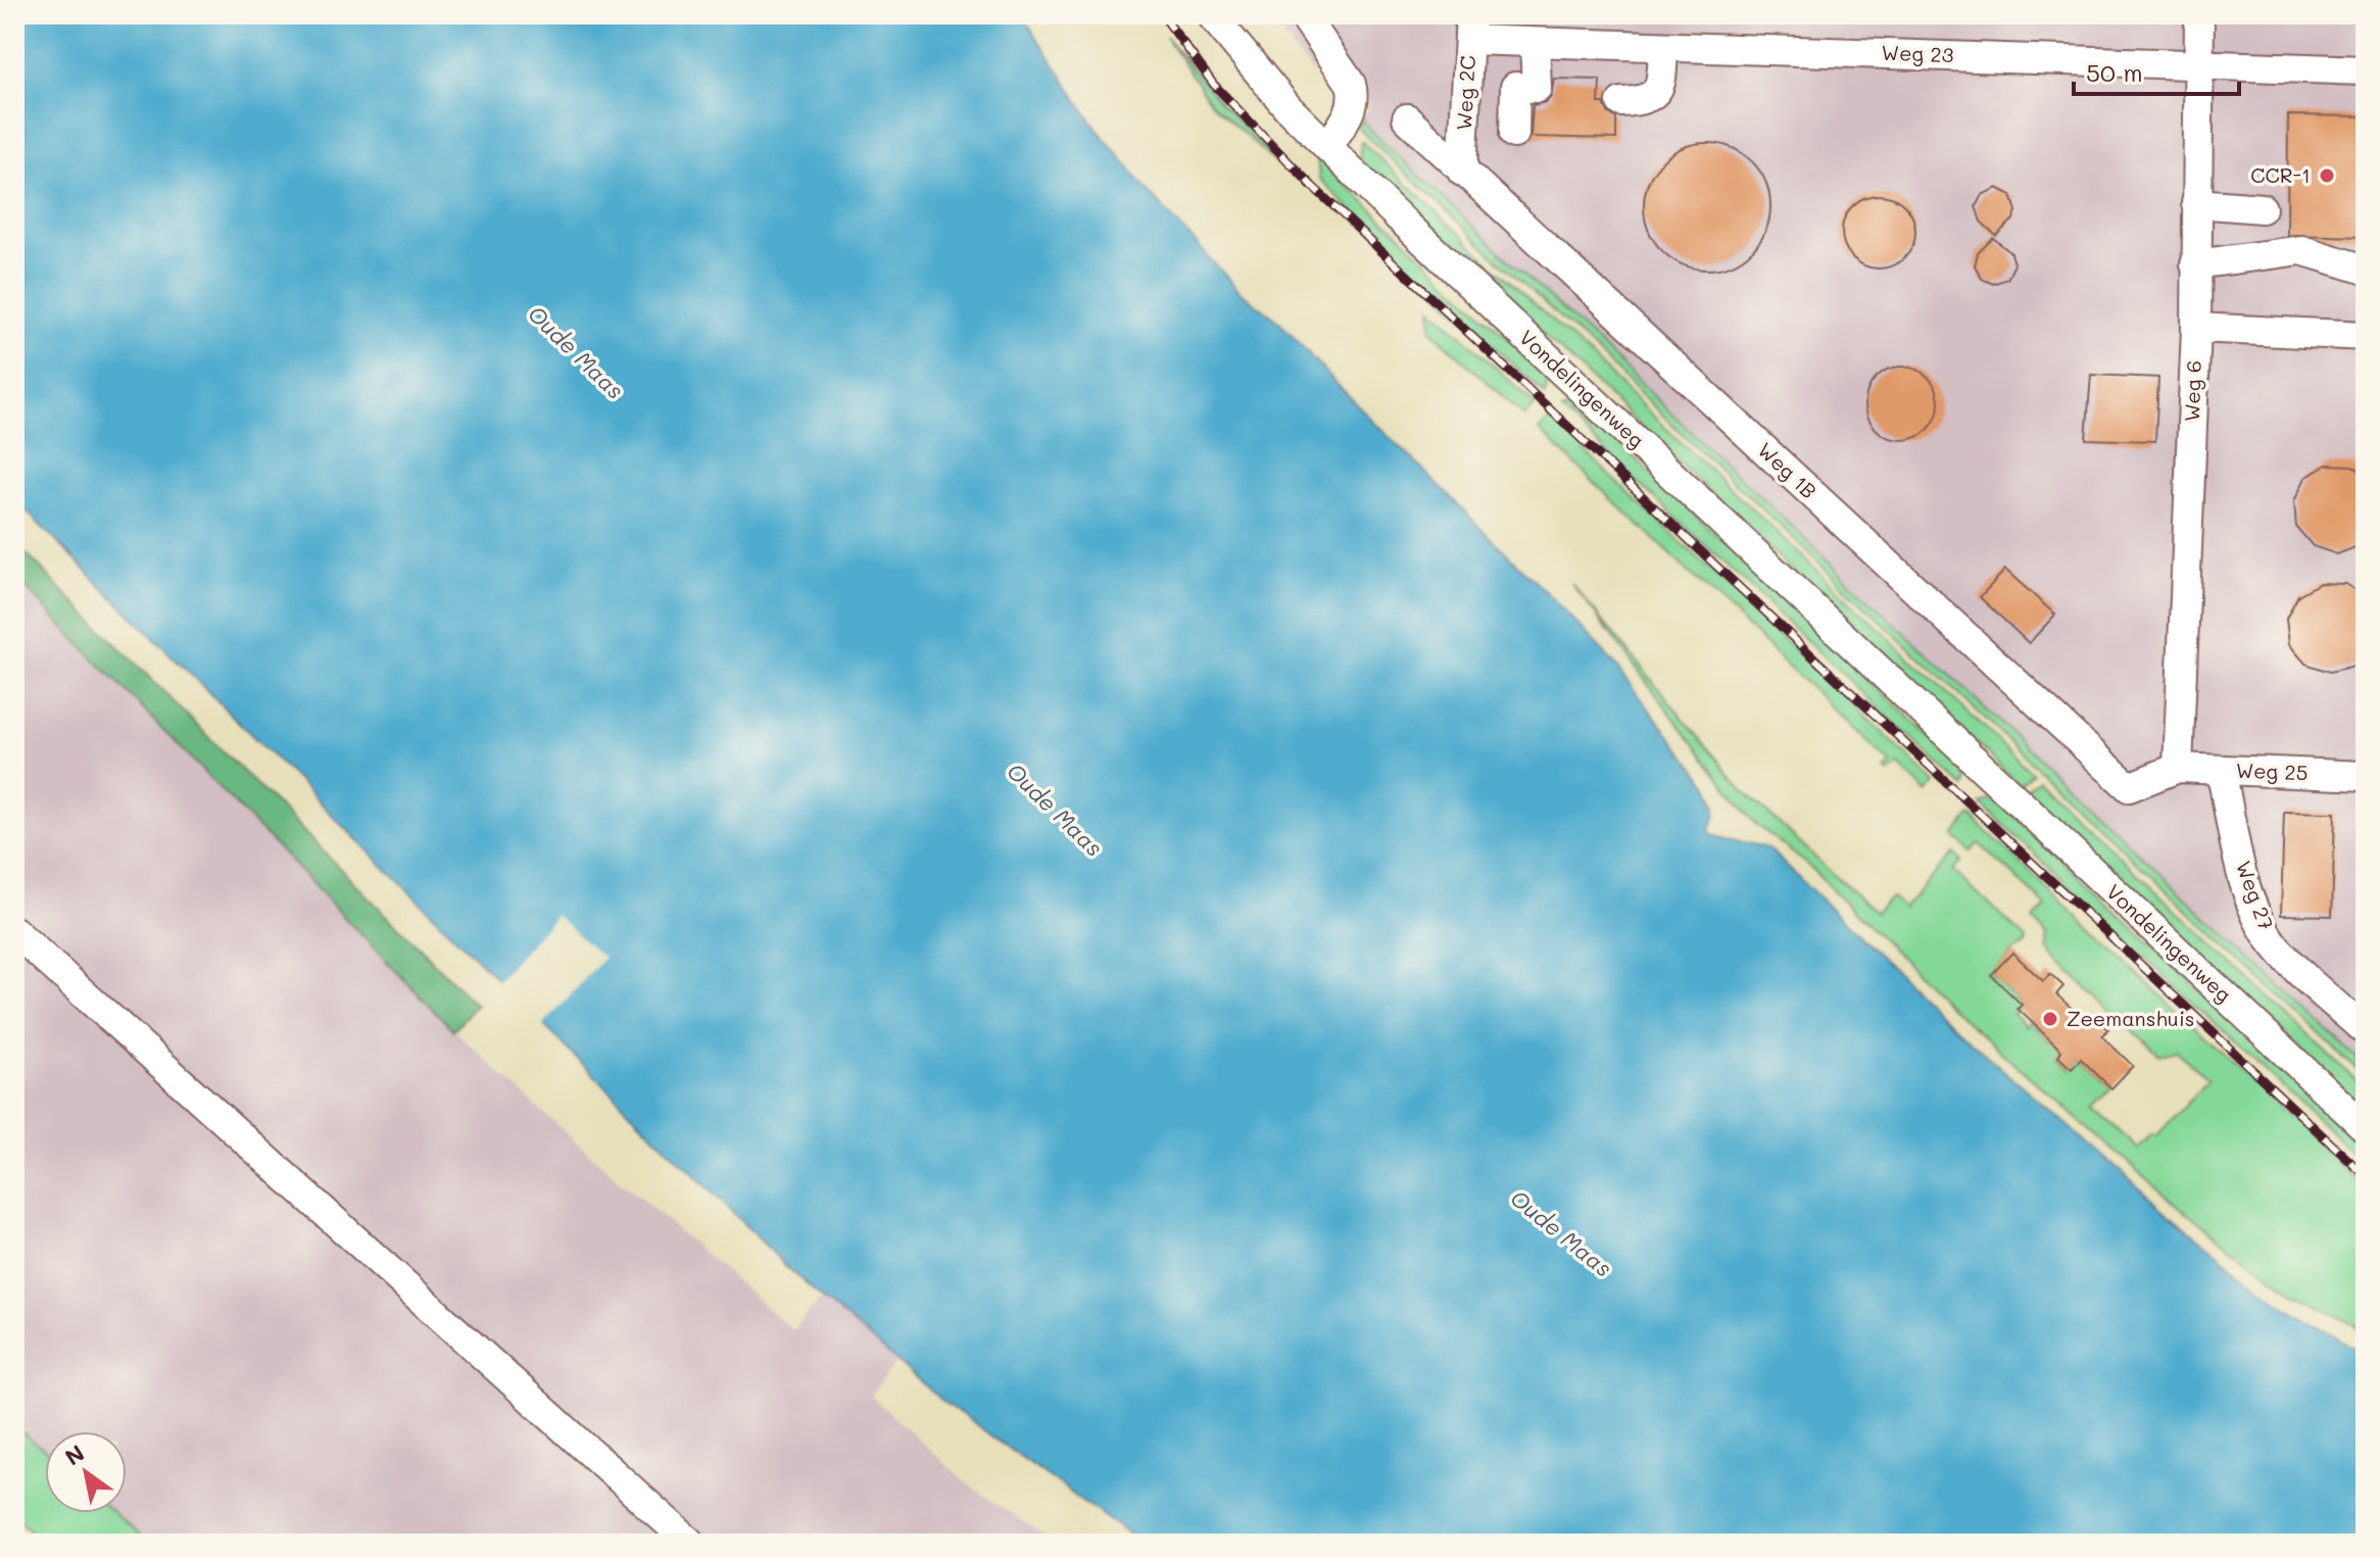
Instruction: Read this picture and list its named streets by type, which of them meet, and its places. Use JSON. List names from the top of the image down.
{
  "streets": {
    "street": [
      "Weg 23",
      "Weg 2C",
      "Vondelingenweg",
      "Weg 6",
      "Weg 1B",
      "Weg 25",
      "Weg 27"
    ]
  },
  "crossings": [
    ["Weg 23", "Weg 2C"],
    ["Weg 23", "Weg 6"],
    ["Weg 2C", "Weg 1B"],
    ["Weg 6", "Weg 1B"],
    ["Weg 6", "Weg 25"],
    ["Weg 1B", "Weg 25"],
    ["Weg 25", "Weg 27"]
  ],
  "water": ["Oude Maas"],
  "places": ["CCR-1", "Zeemanshuis"],
  "scale_bar": "50 m",
  "north": "top left"
}
